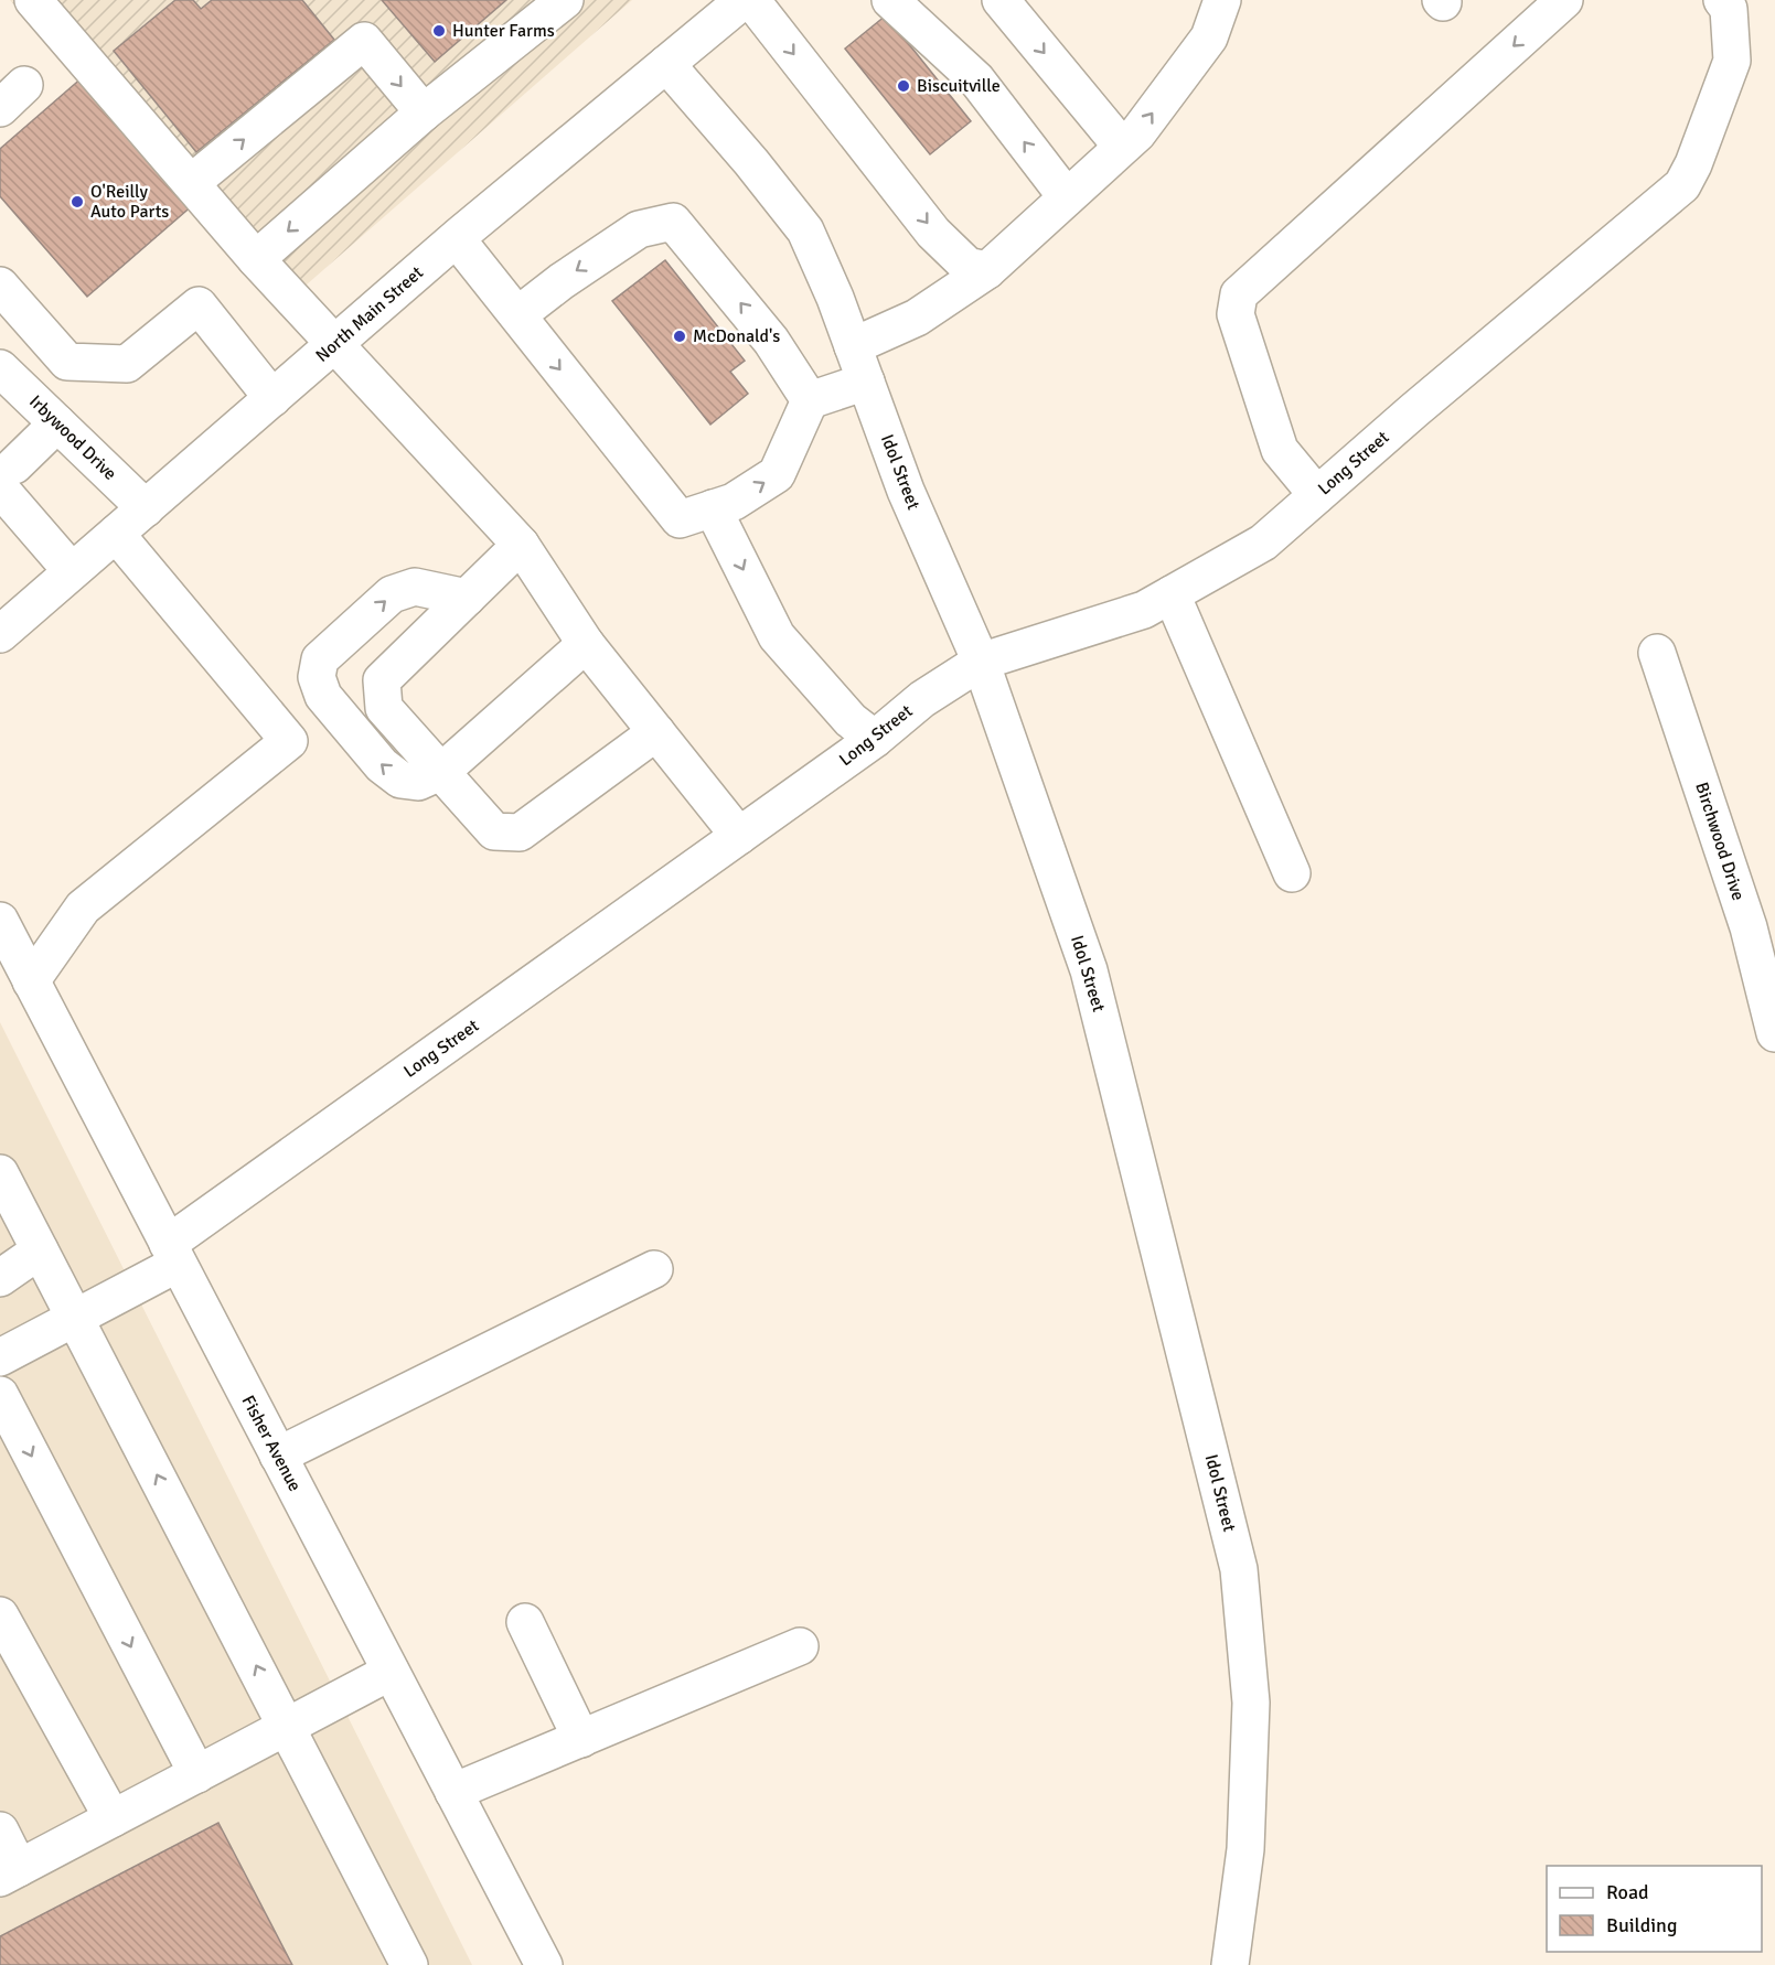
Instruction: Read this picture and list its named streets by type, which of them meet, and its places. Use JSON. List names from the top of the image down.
{
  "streets": {
    "street": [
      "North Main Street",
      "Irbywood Drive",
      "Long Street",
      "Idol Street",
      "Birchwood Drive",
      "Fisher Avenue"
    ]
  },
  "crossings": [
    ["North Main Street", "Irbywood Drive"],
    ["North Main Street", "Idol Street"],
    ["Long Street", "Idol Street"],
    ["Long Street", "Fisher Avenue"]
  ],
  "places": [
    "Hunter Farms",
    "Biscuitville",
    "O'Reilly Auto Parts",
    "McDonald's"
  ],
  "legend": ["Road", "Building"]
}
